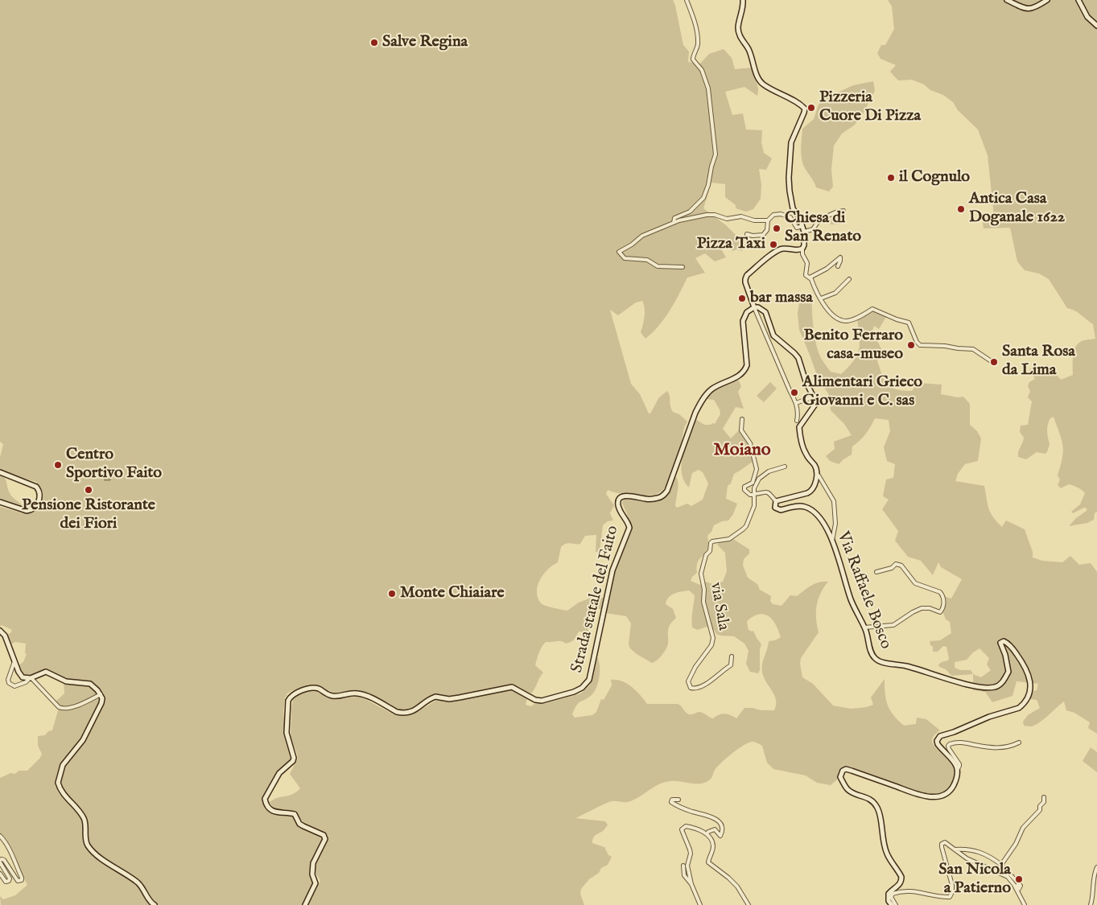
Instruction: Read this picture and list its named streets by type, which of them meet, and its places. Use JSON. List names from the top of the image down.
{
  "streets": {
    "street": ["Via Raffaele Bosco", "Strada statale del Faito", "via Sala"]
  },
  "districts": ["Moiano"],
  "places": [
    "Salve Regina",
    "Pizzeria Cuore Di Pizza",
    "il Cognulo",
    "Antica Casa Doganale 1622",
    "Chiesa di San Renato",
    "Pizza Taxi",
    "bar massa",
    "Benito Ferraro casa-museo",
    "Santa Rosa da Lima",
    "Alimentari Grieco Giovanni e C. sas",
    "Centro Sportivo Faito",
    "Pensione Ristorante dei Fiori",
    "Monte Chiaiare",
    "San Nicola a Patierno"
  ]
}
